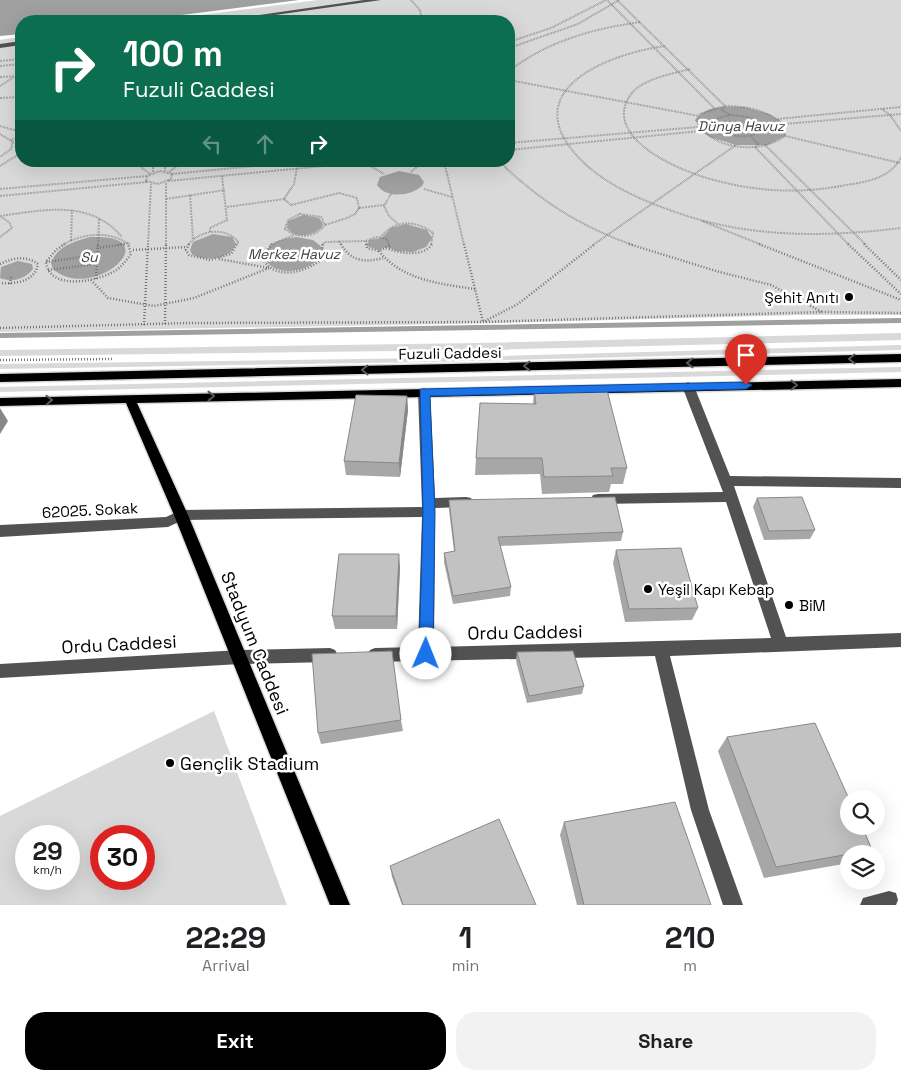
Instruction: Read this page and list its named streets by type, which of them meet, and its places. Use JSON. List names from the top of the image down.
{
  "streets": {
    "main road": ["Fuzuli Caddesi", "Stadyum Caddesi"],
    "street": ["62025. Sokak", "Ordu Caddesi"]
  },
  "crossings": [
    ["62025. Sokak", "Stadyum Caddesi"],
    ["Ordu Caddesi", "Stadyum Caddesi"]
  ],
  "water": ["Dünya Havuz", "Merkez Havuz", "Su"],
  "places": [
    "Şehit Anıtı",
    "Yeşil Kapı Kebap",
    "BiM",
    "Gençlik Stadium"
  ],
  "page": {
    "turn": ["100 m", "Fuzuli Caddesi"],
    "speed": "29 km/h",
    "limit": "30",
    "eta": [
      "22:29",
      "Arrival",
      "1",
      "min",
      "210",
      "m"
    ],
    "buttons": ["Exit", "Share"]
  }
}
